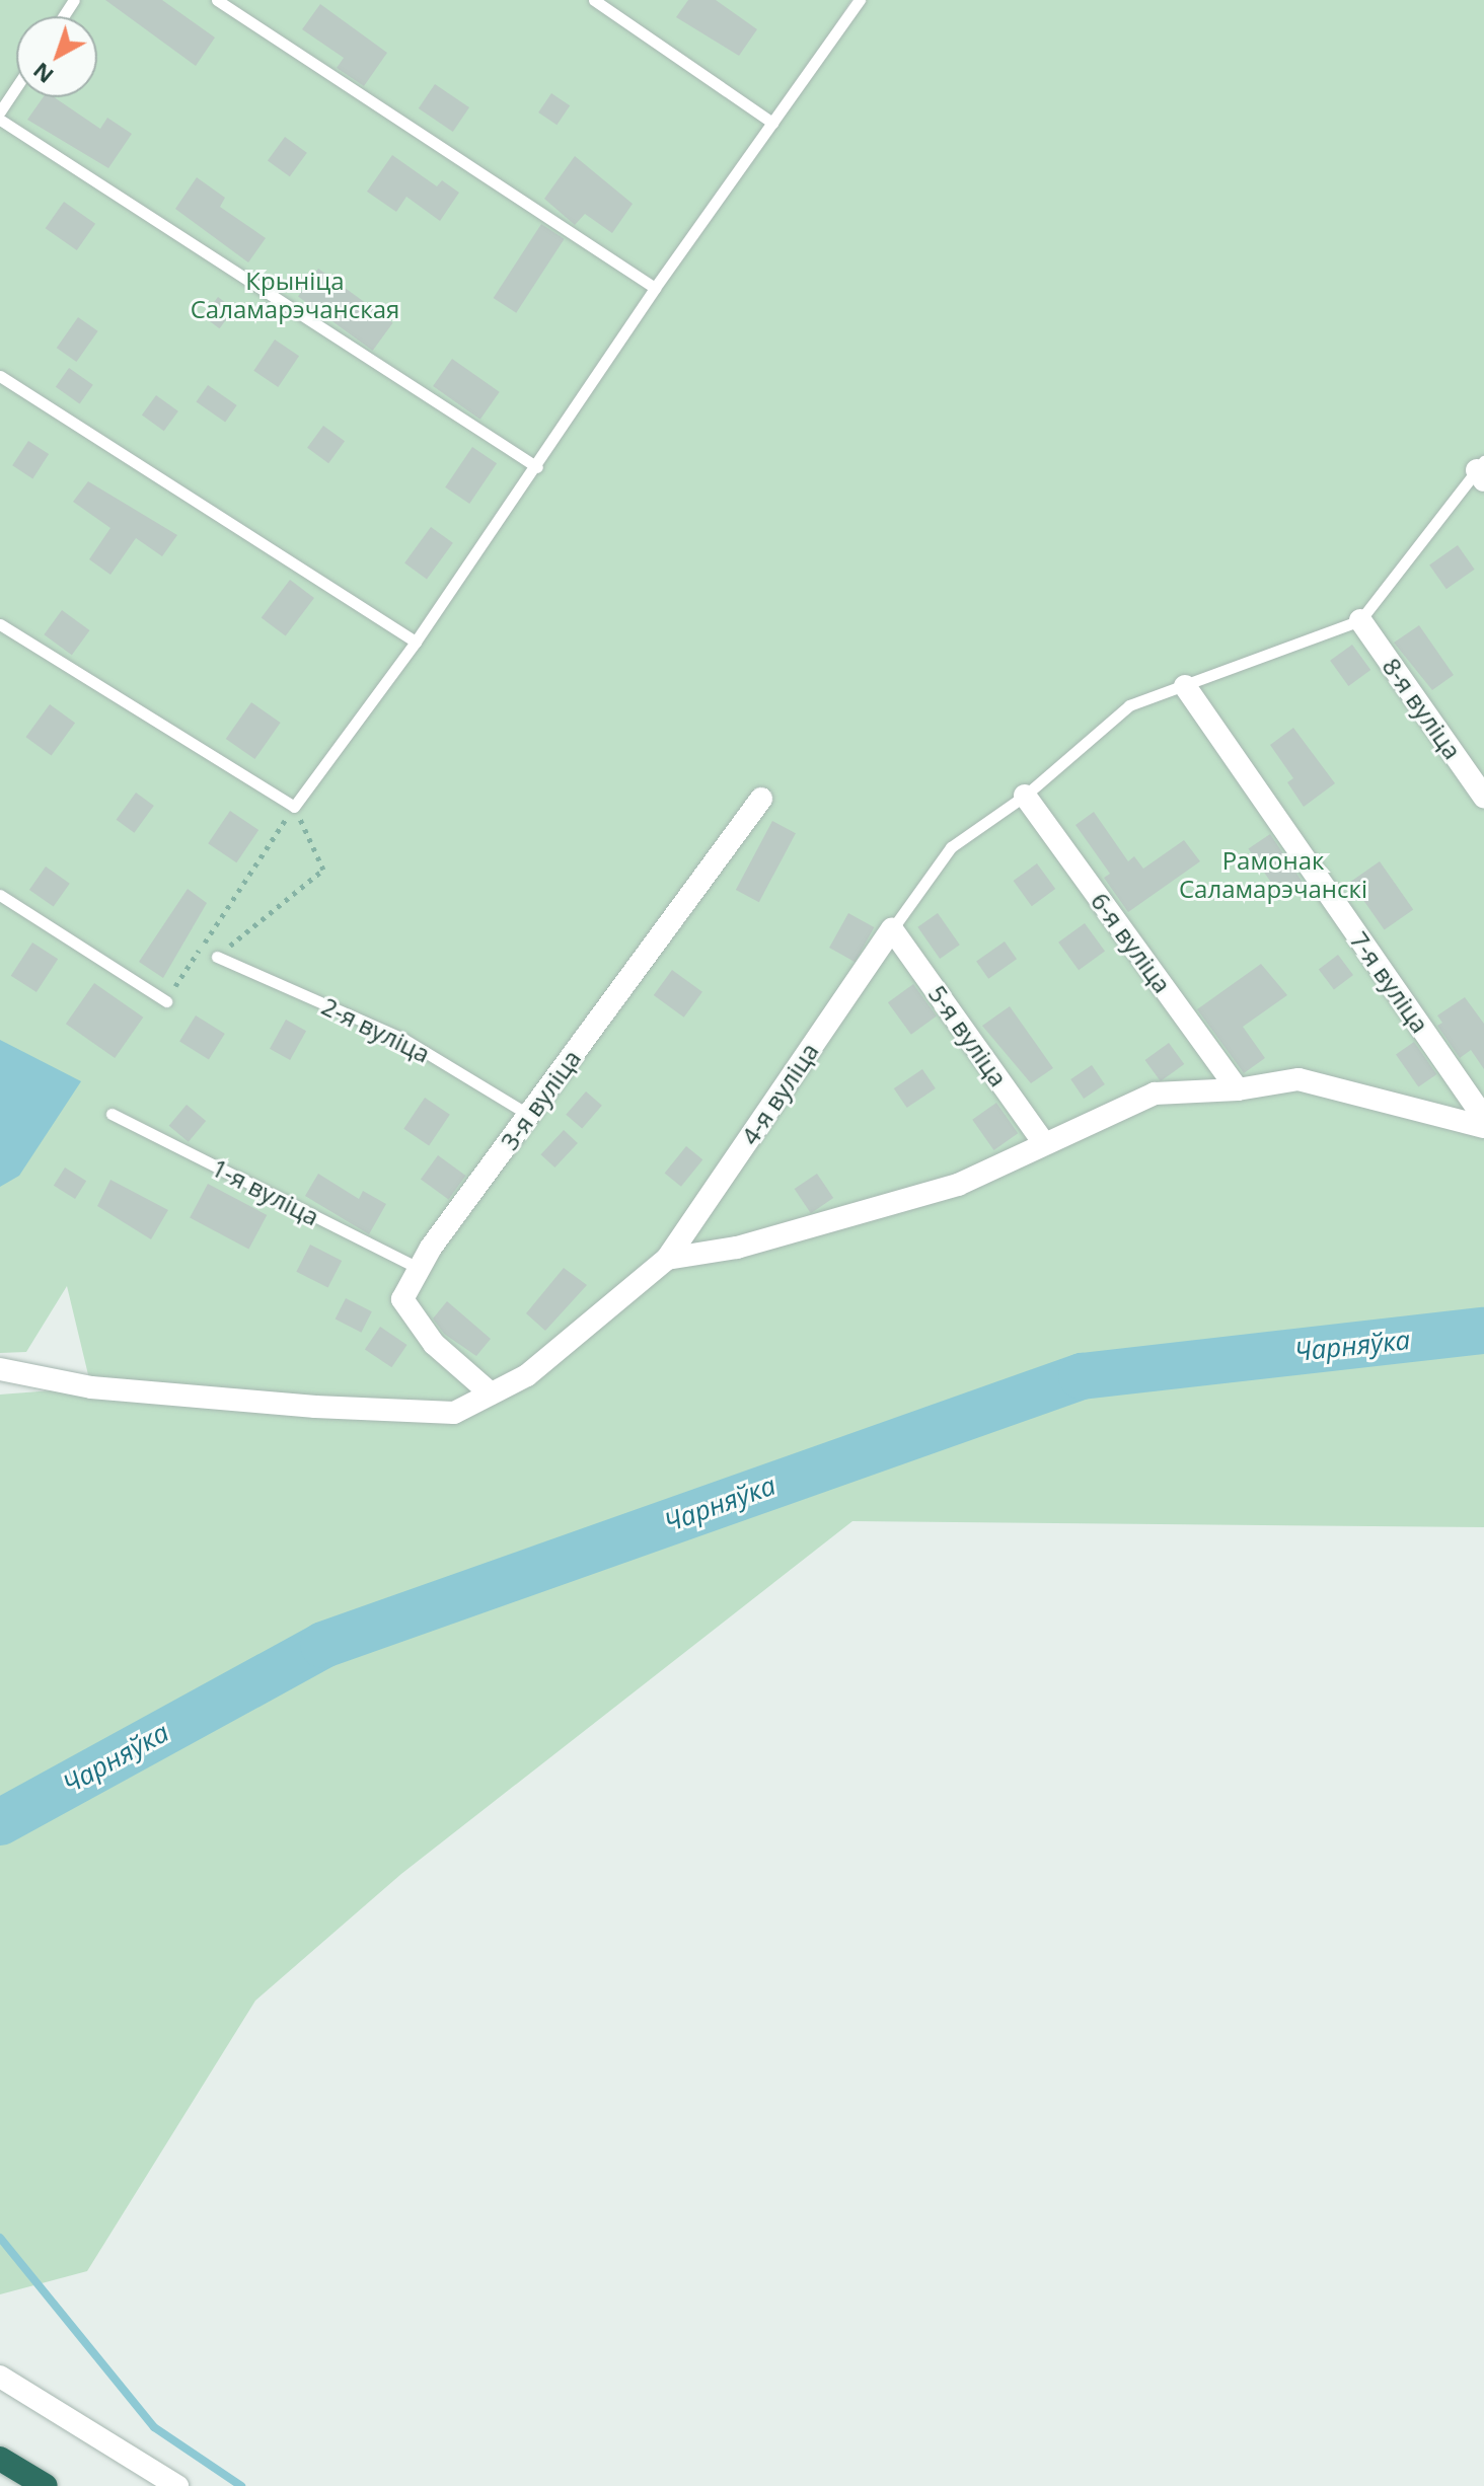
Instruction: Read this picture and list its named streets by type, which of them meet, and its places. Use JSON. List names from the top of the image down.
{
  "streets": {
    "street": [
      "8-я вуліца",
      "6-я вуліца",
      "7-я вуліца",
      "5-я вуліца",
      "4-я вуліца",
      "3-я вуліца"
    ],
    "lane": ["2-я вуліца", "1-я вуліца"]
  },
  "crossings": [
    ["2-я вуліца", "3-я вуліца"],
    ["5-я вуліца", "4-я вуліца"],
    ["3-я вуліца", "1-я вуліца"]
  ],
  "water": ["Чарняўка"],
  "parks": ["Крыніца Саламарэчанская", "Рамонак Саламарэчанскі"],
  "north": "bottom left"
}
